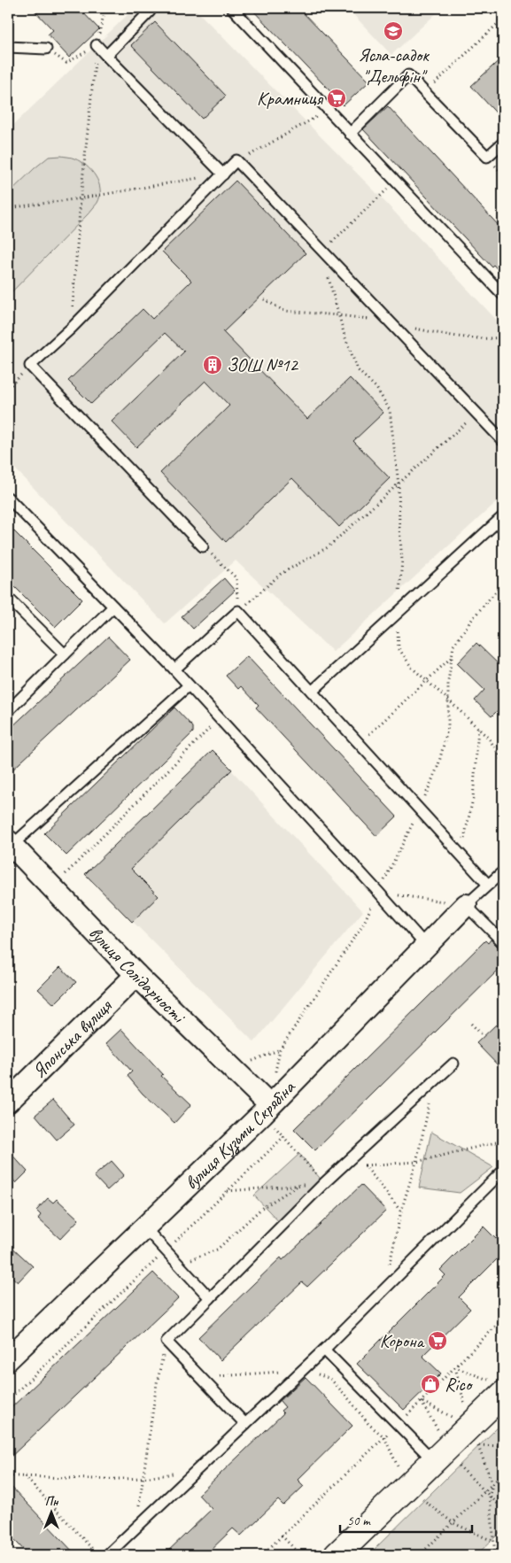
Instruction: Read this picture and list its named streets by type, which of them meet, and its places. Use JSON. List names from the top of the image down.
{
  "streets": {
    "street": ["вулиця Солідарності", "Японська вулиця", "вулиця Кузьми Скрябіна"]
  },
  "crossings": [
    ["вулиця Солідарності", "Японська вулиця"]
  ],
  "places": {
    "school or university": ["Ясла-садок \"Дельфін\""],
    "supermarket": ["Крамниця", "Корона"],
    "building": ["ЗОШ №12"],
    "shop": ["Rico"]
  },
  "scale_bar": "50 m",
  "north": "top"
}
